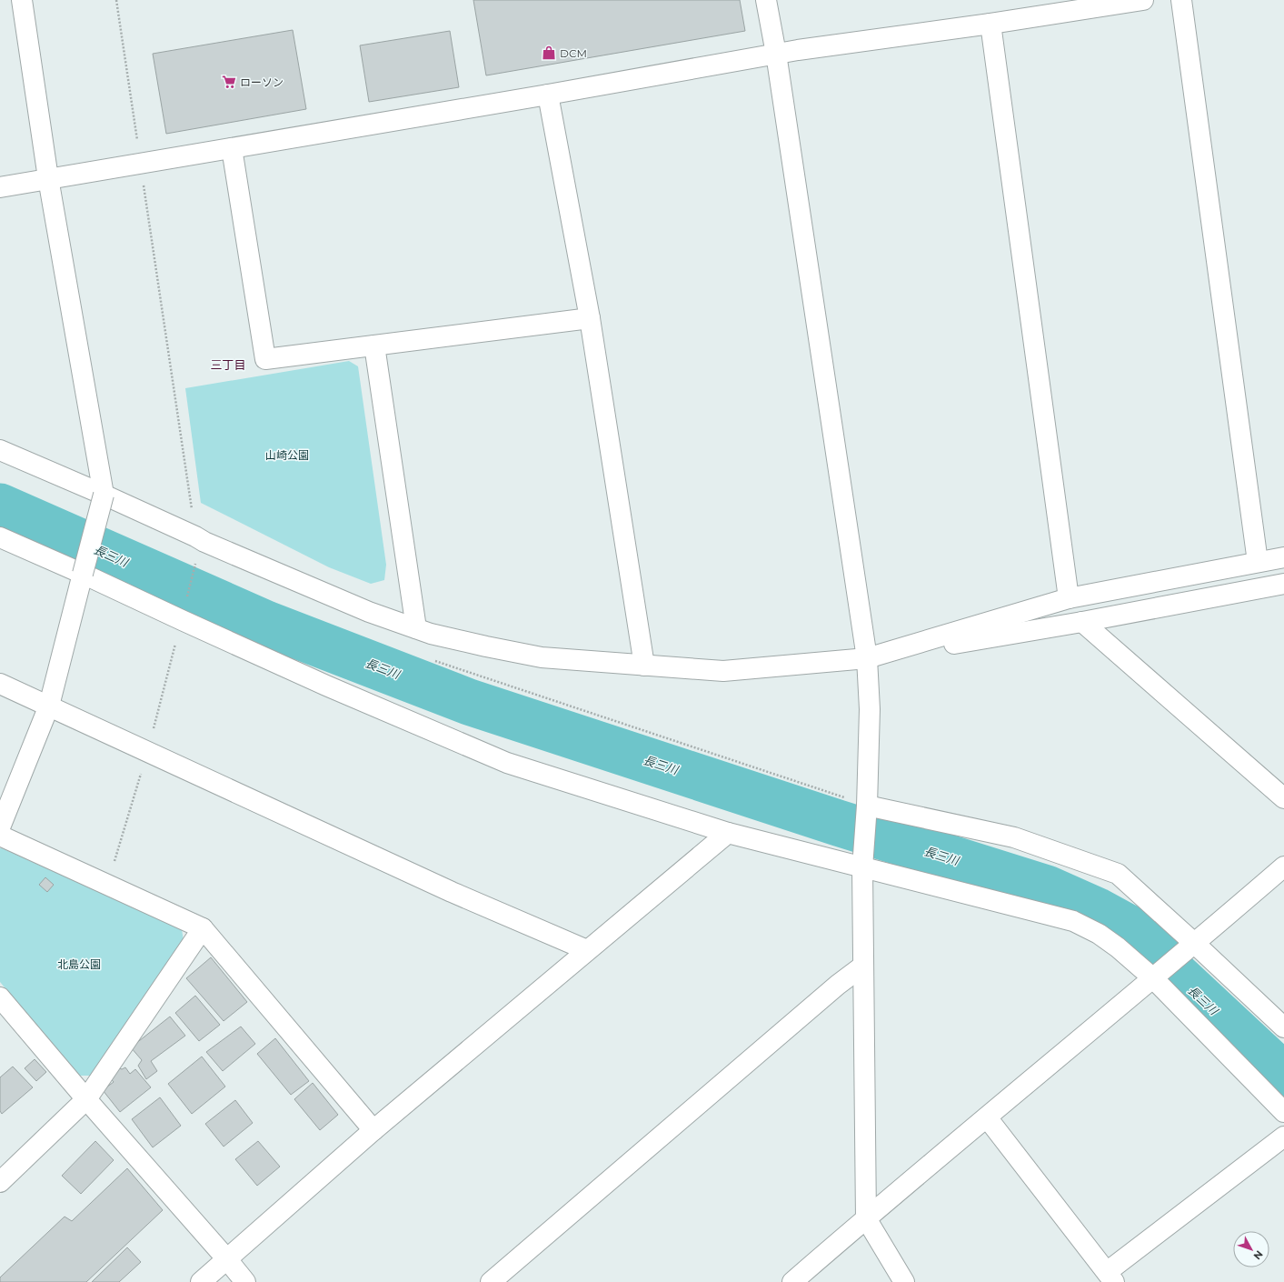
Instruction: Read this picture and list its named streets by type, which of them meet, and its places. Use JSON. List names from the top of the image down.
{
  "districts": ["三丁目"],
  "water": ["長三川"],
  "parks": ["山崎公園", "北島公園"],
  "places": {
    "shop": ["DCM"],
    "supermarket": ["ローソン"]
  },
  "north": "bottom right"
}
